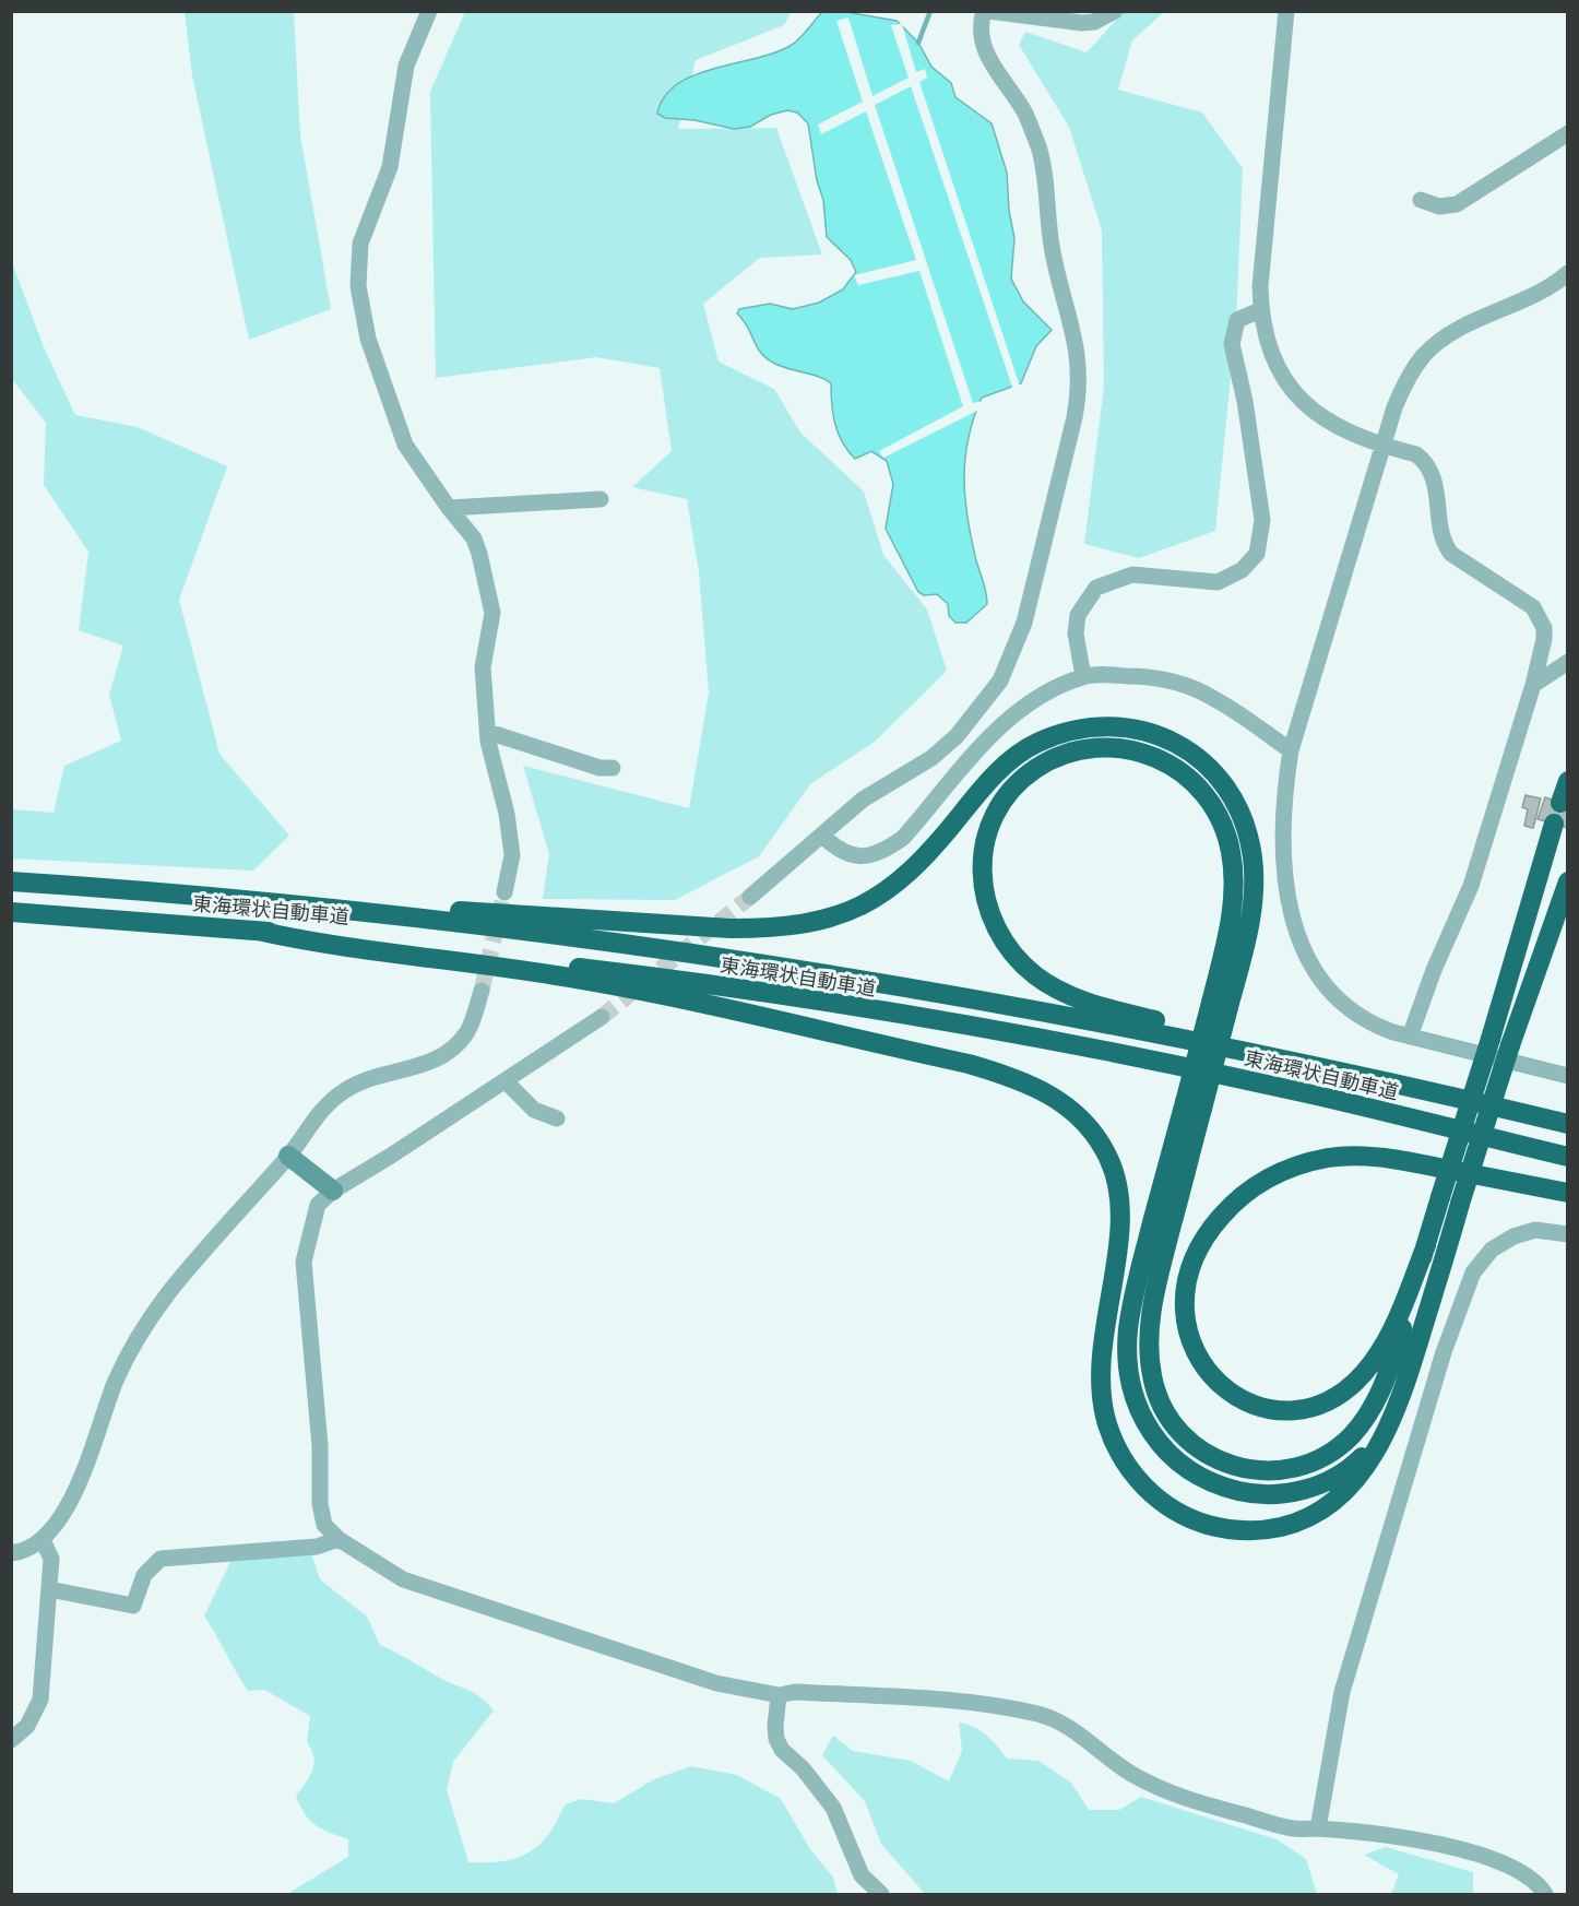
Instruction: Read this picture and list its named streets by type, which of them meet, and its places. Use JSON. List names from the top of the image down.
{
  "streets": {
    "highway": ["東海環状自動車道"]
  }
}
